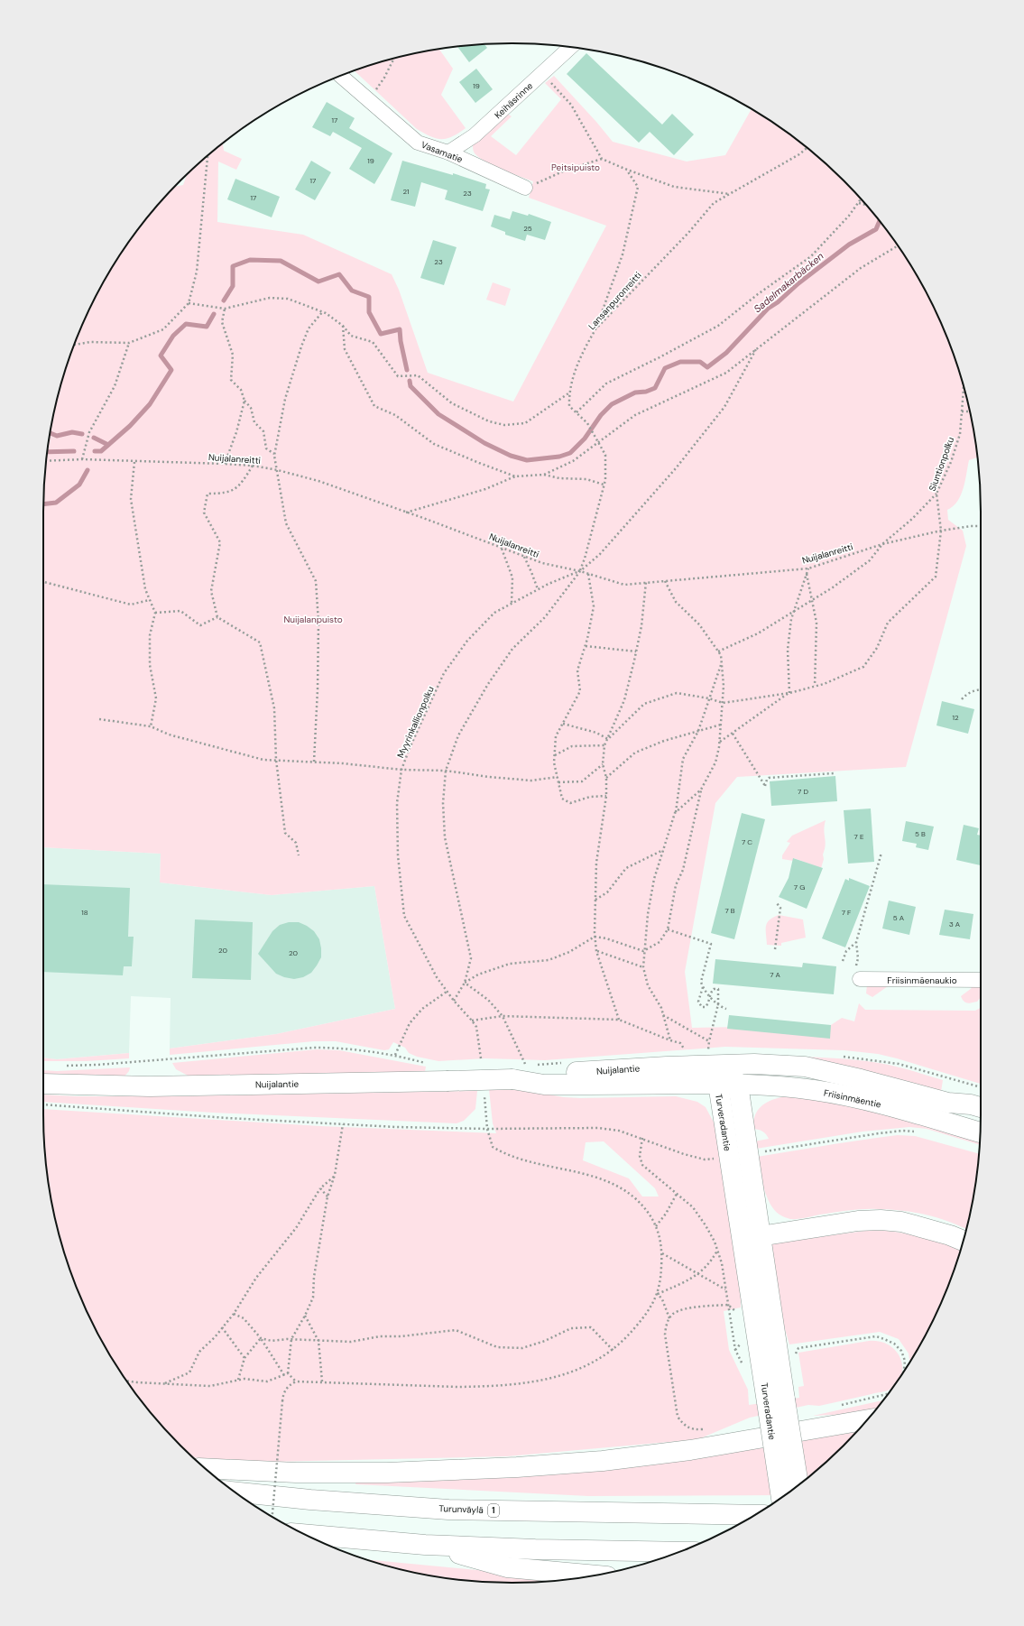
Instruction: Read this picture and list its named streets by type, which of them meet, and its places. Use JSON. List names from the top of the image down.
{
  "streets": {
    "main road": [
      "Nuijalantie",
      "Friisinmäentie",
      "Turveradantie",
      "Turunväylä",
      "1"
    ],
    "street": ["Keihäsrinne", "Vasamatie", "Friisinmäenaukio"],
    "path": [
      "Lansanpuronreitti",
      "Nuijalanreitti",
      "Siuntionpolku",
      "Myyrinkallionpolku"
    ]
  },
  "crossings": [
    ["Keihäsrinne", "Vasamatie"],
    ["Nuijalanreitti", "Siuntionpolku"],
    ["Nuijalanreitti", "Myyrinkallionpolku"],
    ["Nuijalantie", "Friisinmäentie"],
    ["Nuijalantie", "Turveradantie"],
    ["Friisinmäentie", "Turveradantie"]
  ],
  "water": ["Sadelmakarbäcken"],
  "parks": ["Peitsipuisto", "Nuijalanpuisto"],
  "house_numbers": [
    "19",
    "17",
    "19",
    "17",
    "21",
    "23",
    "17",
    "25",
    "23",
    "12",
    "7 D",
    "5 B",
    "7 E",
    "7 C",
    "7 G",
    "7 B",
    "18",
    "7 F",
    "5 A",
    "3 A",
    "20",
    "20",
    "7 A"
  ]
}
